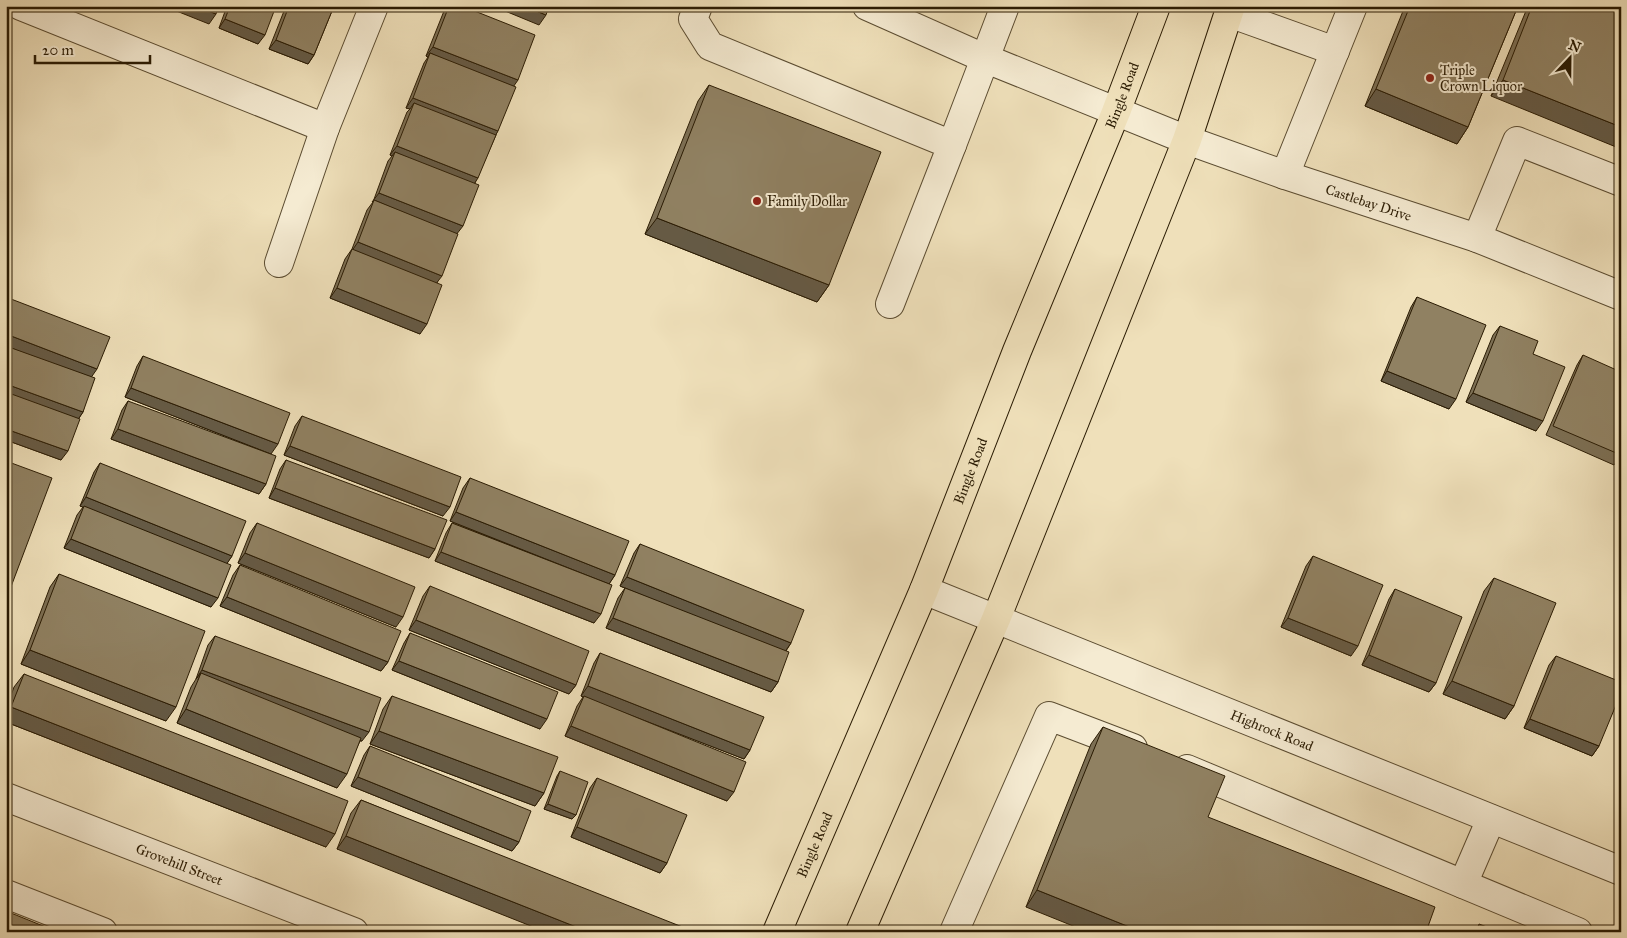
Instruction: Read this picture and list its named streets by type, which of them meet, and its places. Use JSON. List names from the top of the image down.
{
  "streets": {
    "main road": ["Bingle Road"],
    "street": ["Castlebay Drive", "Highrock Road", "Grovehill Street"]
  },
  "crossings": [
    ["Bingle Road", "Castlebay Drive"],
    ["Bingle Road", "Highrock Road"]
  ],
  "places": ["Triple Crown Liquor", "Family Dollar"],
  "scale_bar": "20 m",
  "north": "top"
}
